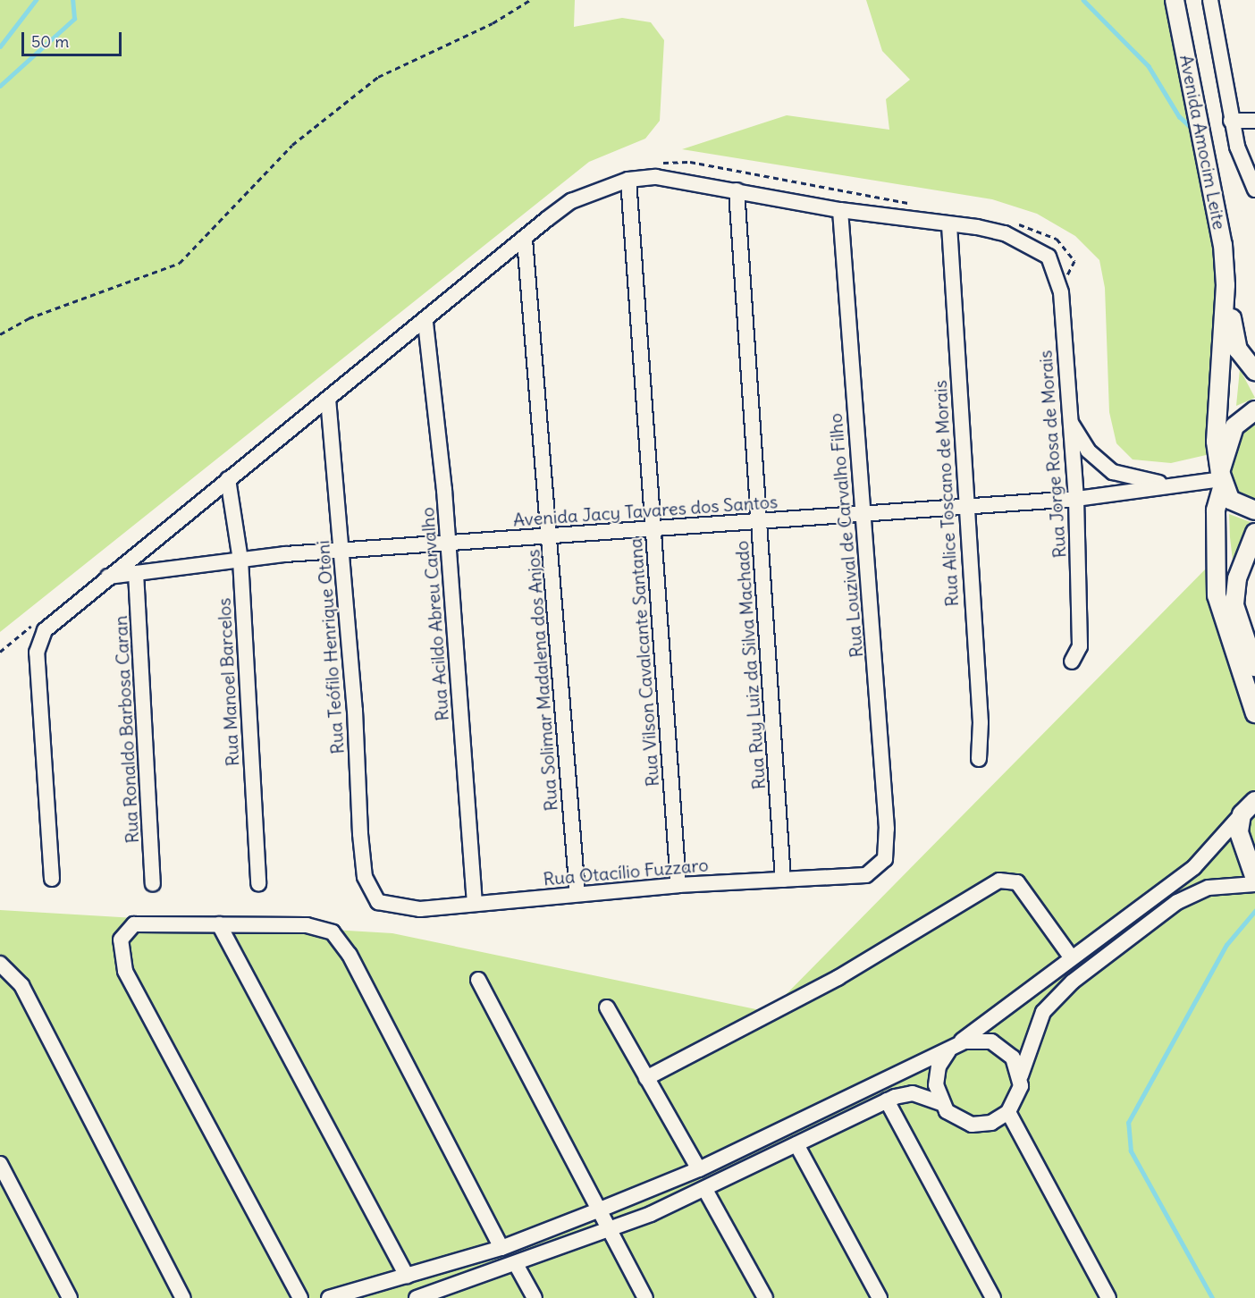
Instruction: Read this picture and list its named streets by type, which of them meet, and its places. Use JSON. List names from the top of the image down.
{
  "streets": {
    "street": [
      "Avenida Amocim Leite",
      "Rua Jorge Rosa de Morais",
      "Rua Alice Toscano de Morais",
      "Avenida Jacy Tavares dos Santos",
      "Rua Louzival de Carvalho Filho",
      "Rua Acildo Abreu Carvalho",
      "Rua Teófilo Henrique Otoni",
      "Rua Vilson Cavalcante Santana",
      "Rua Ruy Luiz da Silva Machado",
      "Rua Solimar Madalena dos Anjos",
      "Rua Manoel Barcelos",
      "Rua Ronaldo Barbosa Caran",
      "Rua Otacílio Fuzzaro"
    ]
  },
  "crossings": [
    ["Avenida Amocim Leite", "Avenida Jacy Tavares dos Santos"],
    ["Rua Jorge Rosa de Morais", "Rua Alice Toscano de Morais"],
    ["Rua Jorge Rosa de Morais", "Avenida Jacy Tavares dos Santos"],
    ["Rua Alice Toscano de Morais", "Avenida Jacy Tavares dos Santos"],
    ["Avenida Jacy Tavares dos Santos", "Rua Louzival de Carvalho Filho"],
    ["Avenida Jacy Tavares dos Santos", "Rua Acildo Abreu Carvalho"],
    ["Avenida Jacy Tavares dos Santos", "Rua Teófilo Henrique Otoni"],
    ["Avenida Jacy Tavares dos Santos", "Rua Vilson Cavalcante Santana"],
    ["Avenida Jacy Tavares dos Santos", "Rua Ruy Luiz da Silva Machado"],
    ["Avenida Jacy Tavares dos Santos", "Rua Solimar Madalena dos Anjos"],
    ["Avenida Jacy Tavares dos Santos", "Rua Manoel Barcelos"],
    ["Avenida Jacy Tavares dos Santos", "Rua Ronaldo Barbosa Caran"],
    ["Rua Louzival de Carvalho Filho", "Rua Otacílio Fuzzaro"],
    ["Rua Acildo Abreu Carvalho", "Rua Otacílio Fuzzaro"],
    ["Rua Teófilo Henrique Otoni", "Rua Otacílio Fuzzaro"],
    ["Rua Vilson Cavalcante Santana", "Rua Otacílio Fuzzaro"],
    ["Rua Ruy Luiz da Silva Machado", "Rua Otacílio Fuzzaro"],
    ["Rua Solimar Madalena dos Anjos", "Rua Otacílio Fuzzaro"]
  ],
  "scale_bar": "50 m"
}
